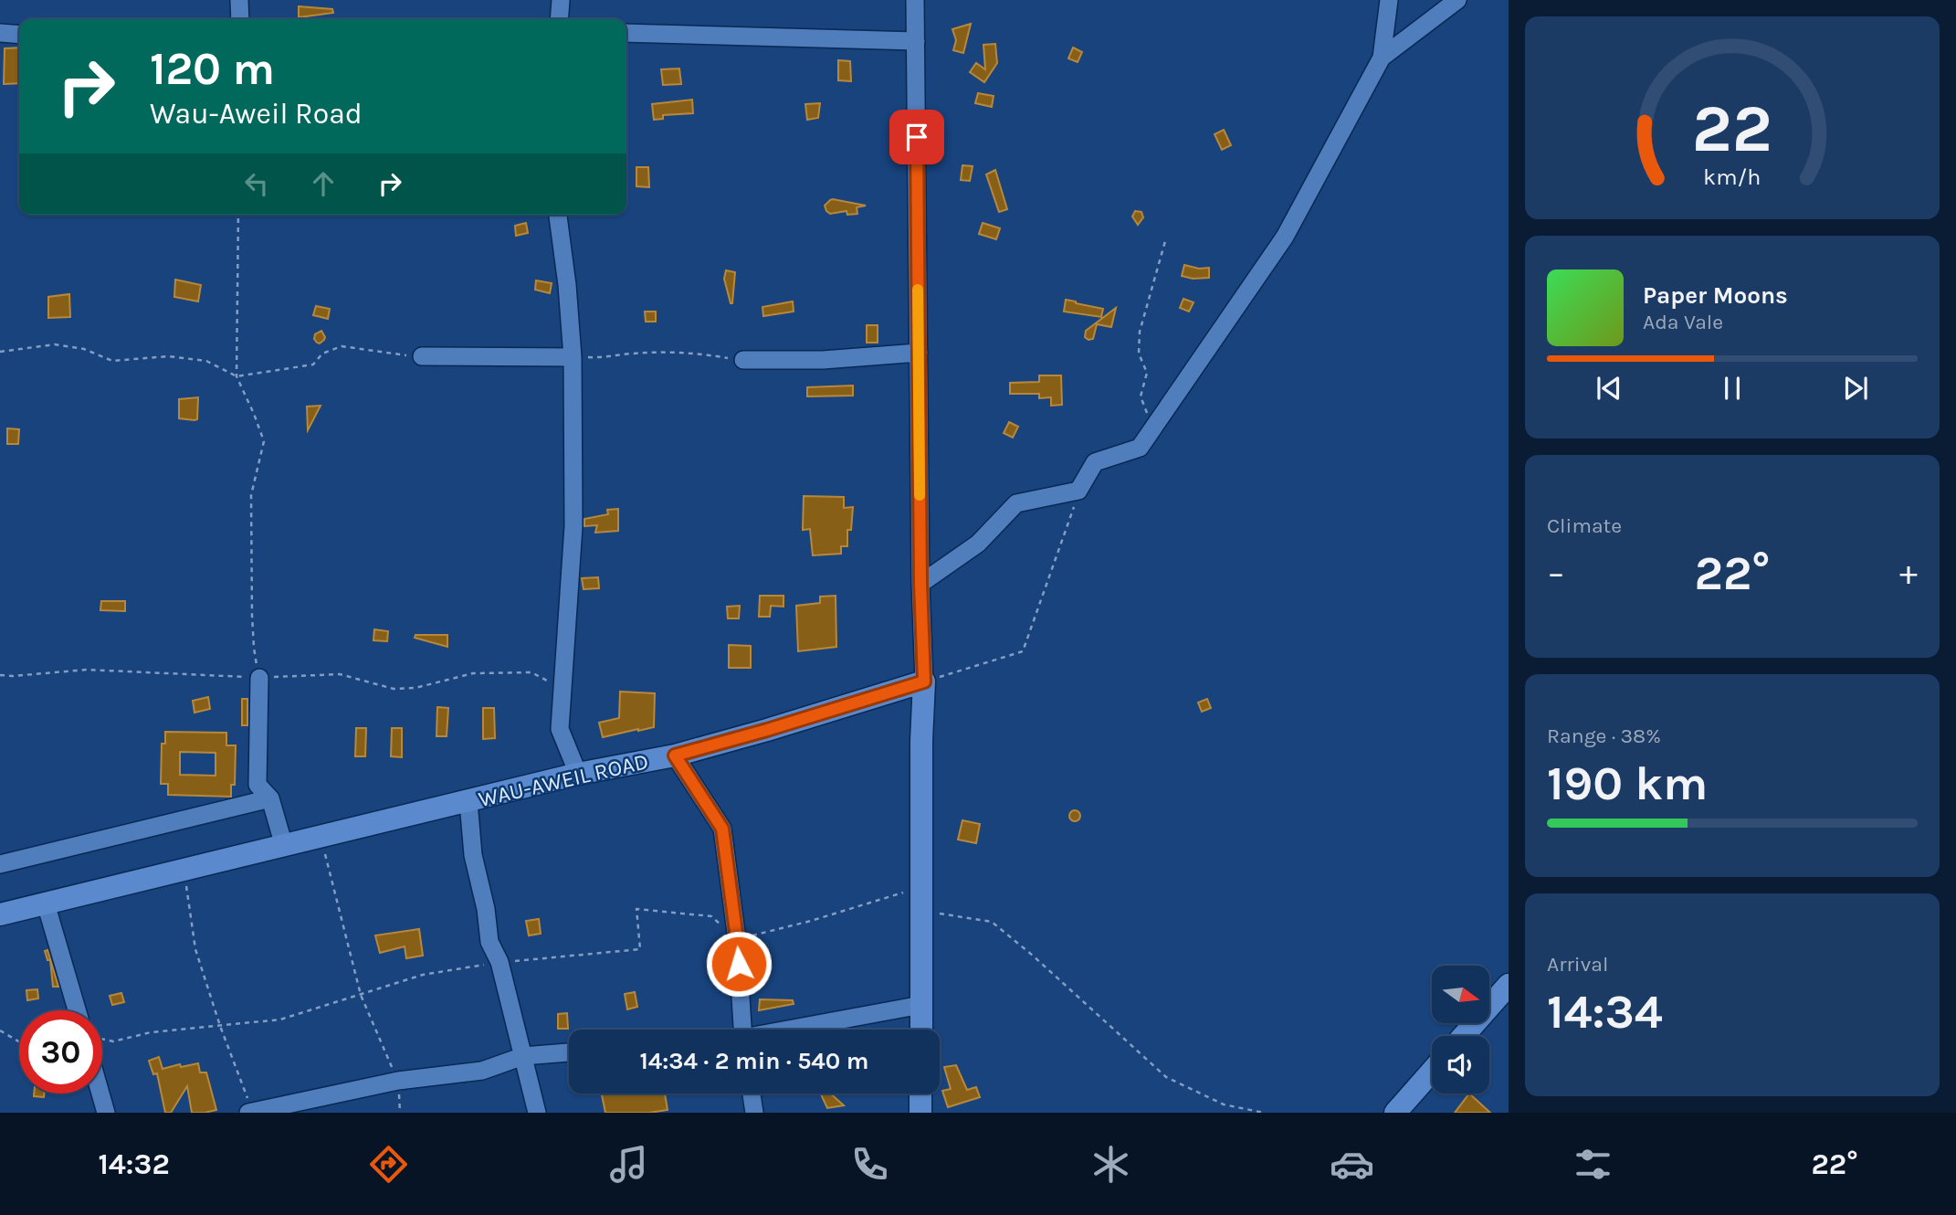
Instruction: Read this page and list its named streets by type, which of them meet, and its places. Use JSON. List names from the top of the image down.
{
  "streets": {
    "main road": ["WAU-AWEIL ROAD"]
  },
  "north": "right",
  "page": {
    "turn": ["120 m", "Wau-Aweil Road"],
    "song": ["Paper Moons", "Ada Vale"],
    "tile": [
      "Climate",
      ["Range · 38%", "190 km"],
      ["Arrival", "14:34"]
    ],
    "heat": ["−", "22°", "+"],
    "limit": "30",
    "trip": "14:34 · 2 min · 540 m",
    "tabs": ["14:32", "22°"],
    "gauge": ["22", "km/h"]
  }
}
